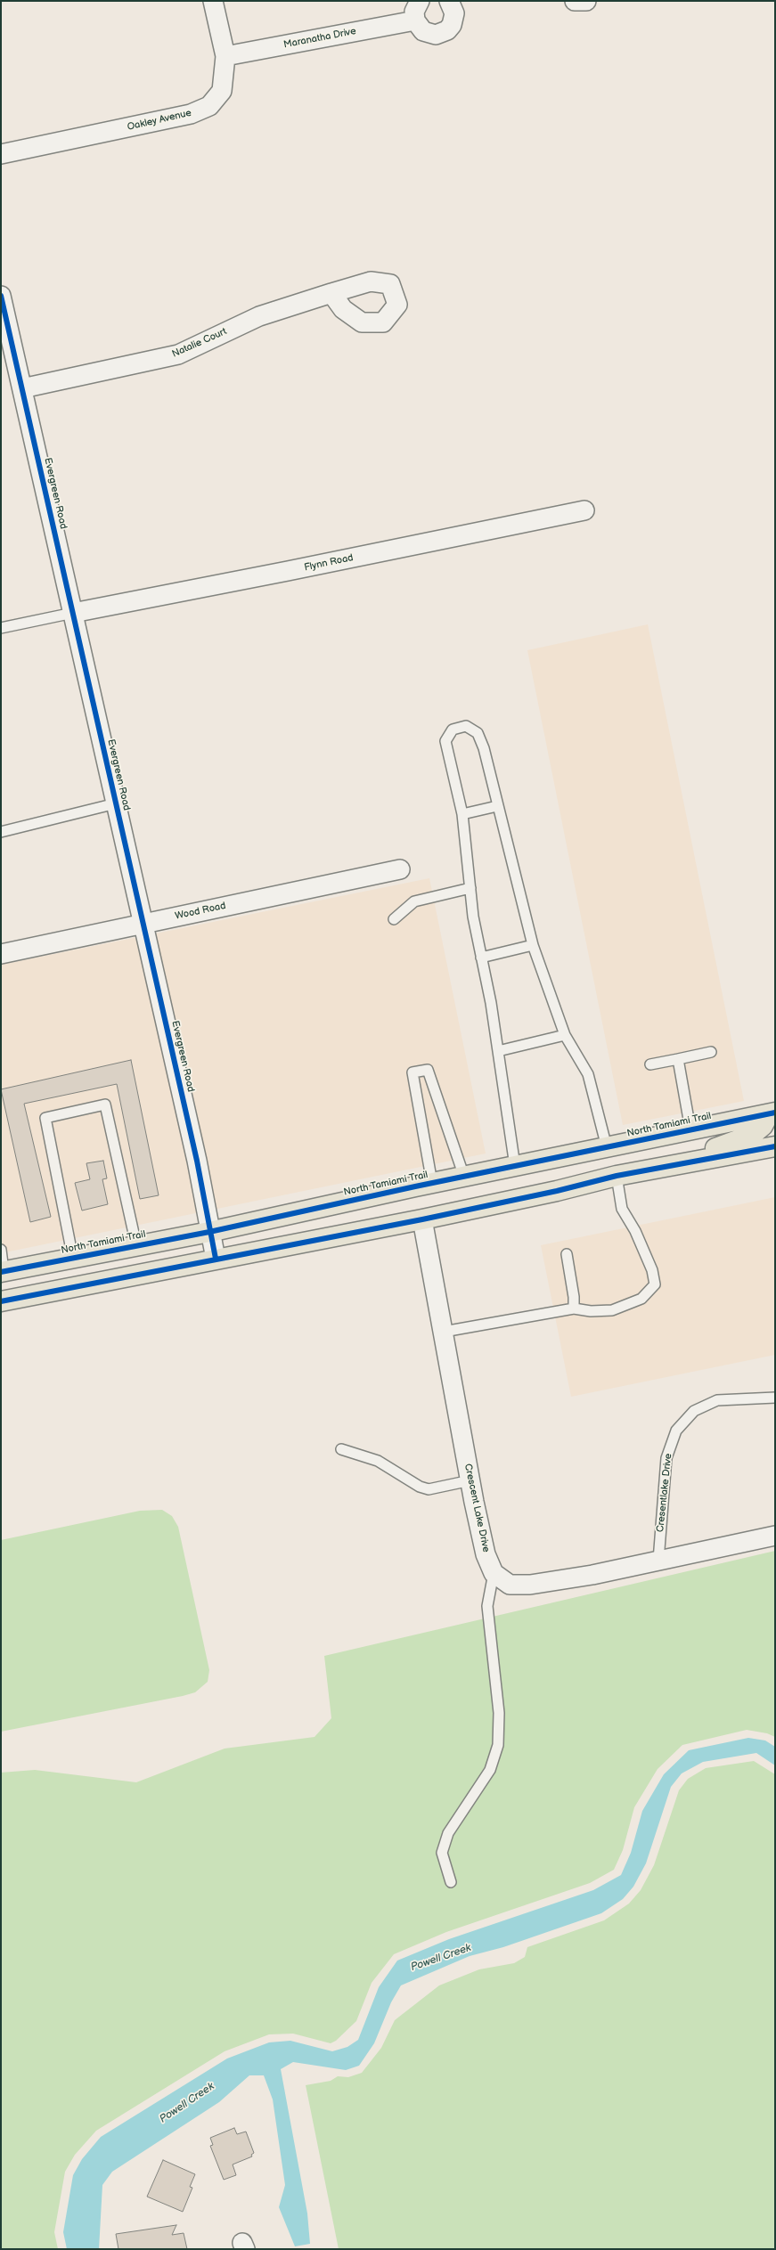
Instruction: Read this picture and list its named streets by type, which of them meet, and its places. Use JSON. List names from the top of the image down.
{
  "streets": {
    "main road": ["North Tamiami Trail"],
    "street": [
      "Maranatha Drive",
      "Oakley Avenue",
      "Natalie Court",
      "Evergreen Road",
      "Flynn Road",
      "Wood Road",
      "Crescent Lake Drive"
    ],
    "lane": ["Cresentlake Drive"]
  },
  "crossings": [
    ["Maranatha Drive", "Oakley Avenue"],
    ["Natalie Court", "Evergreen Road"],
    ["Evergreen Road", "Flynn Road"],
    ["Evergreen Road", "Wood Road"],
    ["Evergreen Road", "North Tamiami Trail"]
  ],
  "water": ["Powell Creek"]
}
